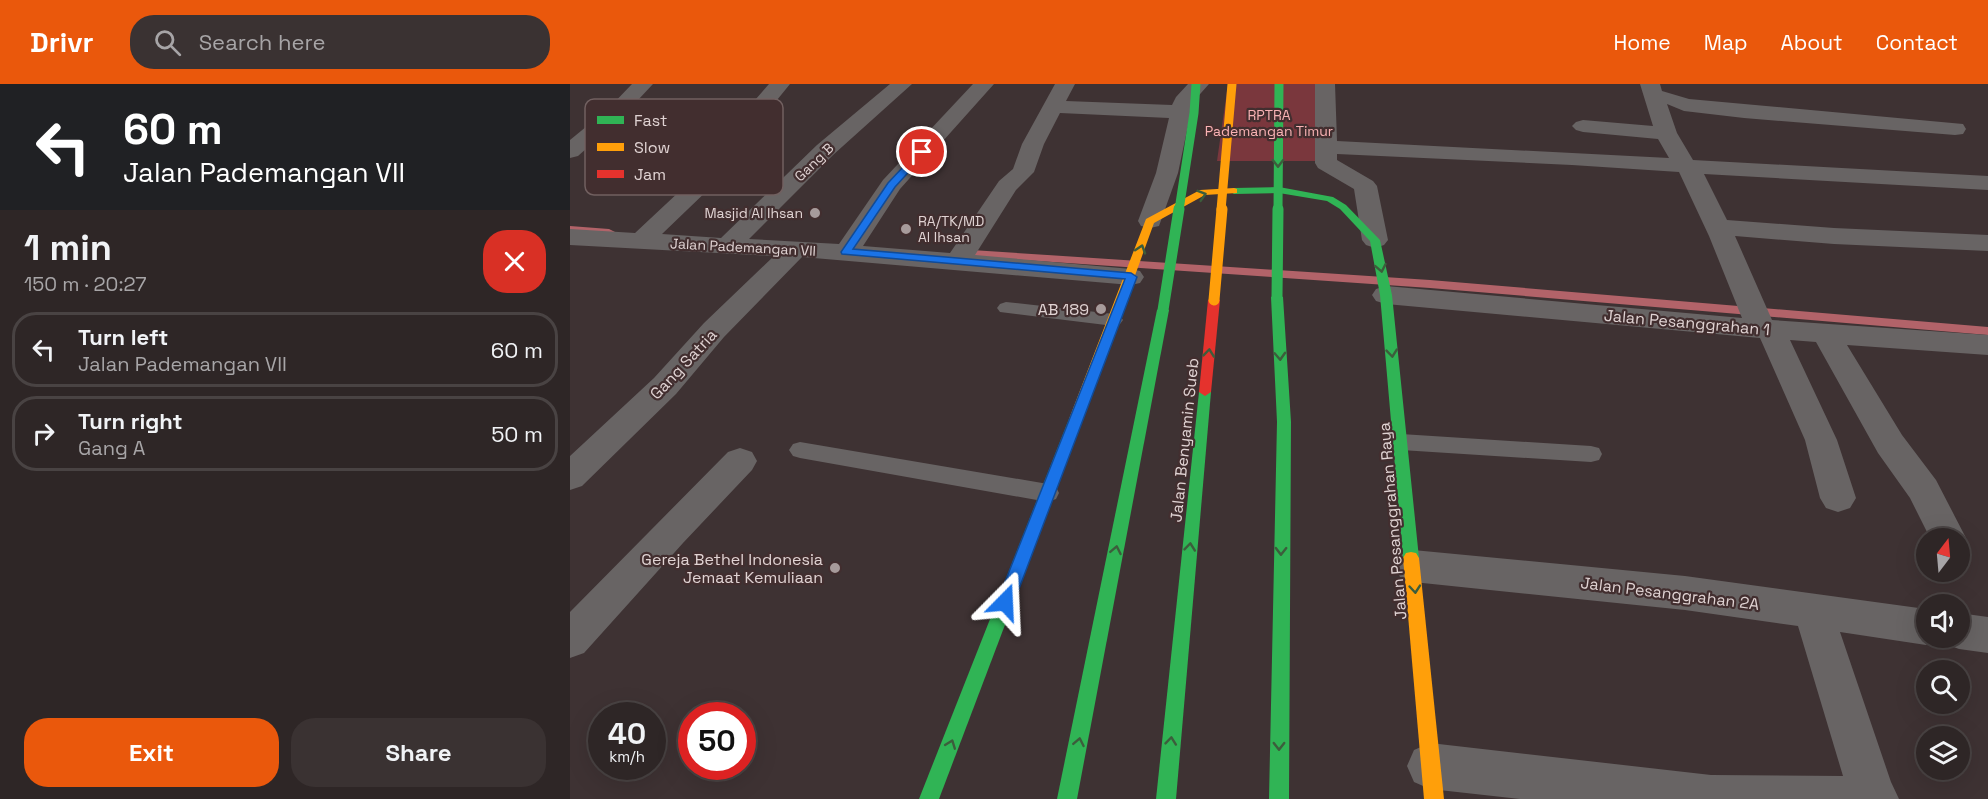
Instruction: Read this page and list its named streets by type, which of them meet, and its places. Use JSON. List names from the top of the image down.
{
  "streets": {
    "main road": ["Jalan Benyamin Sueb", "Jalan Pesanggrahan Raya"],
    "street": [
      "Gang B",
      "Jalan Pademangan VII",
      "Jalan Pesanggrahan 1",
      "Gang Satria",
      "Jalan Pesanggrahan 2A"
    ]
  },
  "crossings": [
    ["Gang B", "Jalan Pademangan VII"],
    ["Jalan Pademangan VII", "Gang Satria"],
    ["Jalan Pesanggrahan 1", "Jalan Pesanggrahan Raya"],
    ["Jalan Pesanggrahan Raya", "Jalan Pesanggrahan 2A"]
  ],
  "parks": ["RPTRA Pademangan Timur"],
  "places": [
    "Masjid Al Ihsan",
    "RA/TK/MD Al Ihsan",
    "AB 189",
    "Gereja Bethel Indonesia Jemaat Kemuliaan"
  ],
  "legend": ["Fast", "Slow", "Jam"],
  "north": "top",
  "page": {
    "header": "Drivr",
    "search": "Search here",
    "nav": [
      "Home",
      "Map",
      "About",
      "Contact"
    ],
    "turn": ["60 m", "Jalan Pademangan VII"],
    "heading": ["1 min", "150 m · 20:27"],
    "list": [
      {
        "name": "Turn left",
        "note": "Jalan Pademangan VII",
        "value": "60 m"
      },
      {
        "name": "Turn right",
        "note": "Gang A",
        "value": "50 m"
      }
    ],
    "speed": "40 km/h",
    "limit": "50",
    "buttons": ["Exit", "Share"]
  }
}
